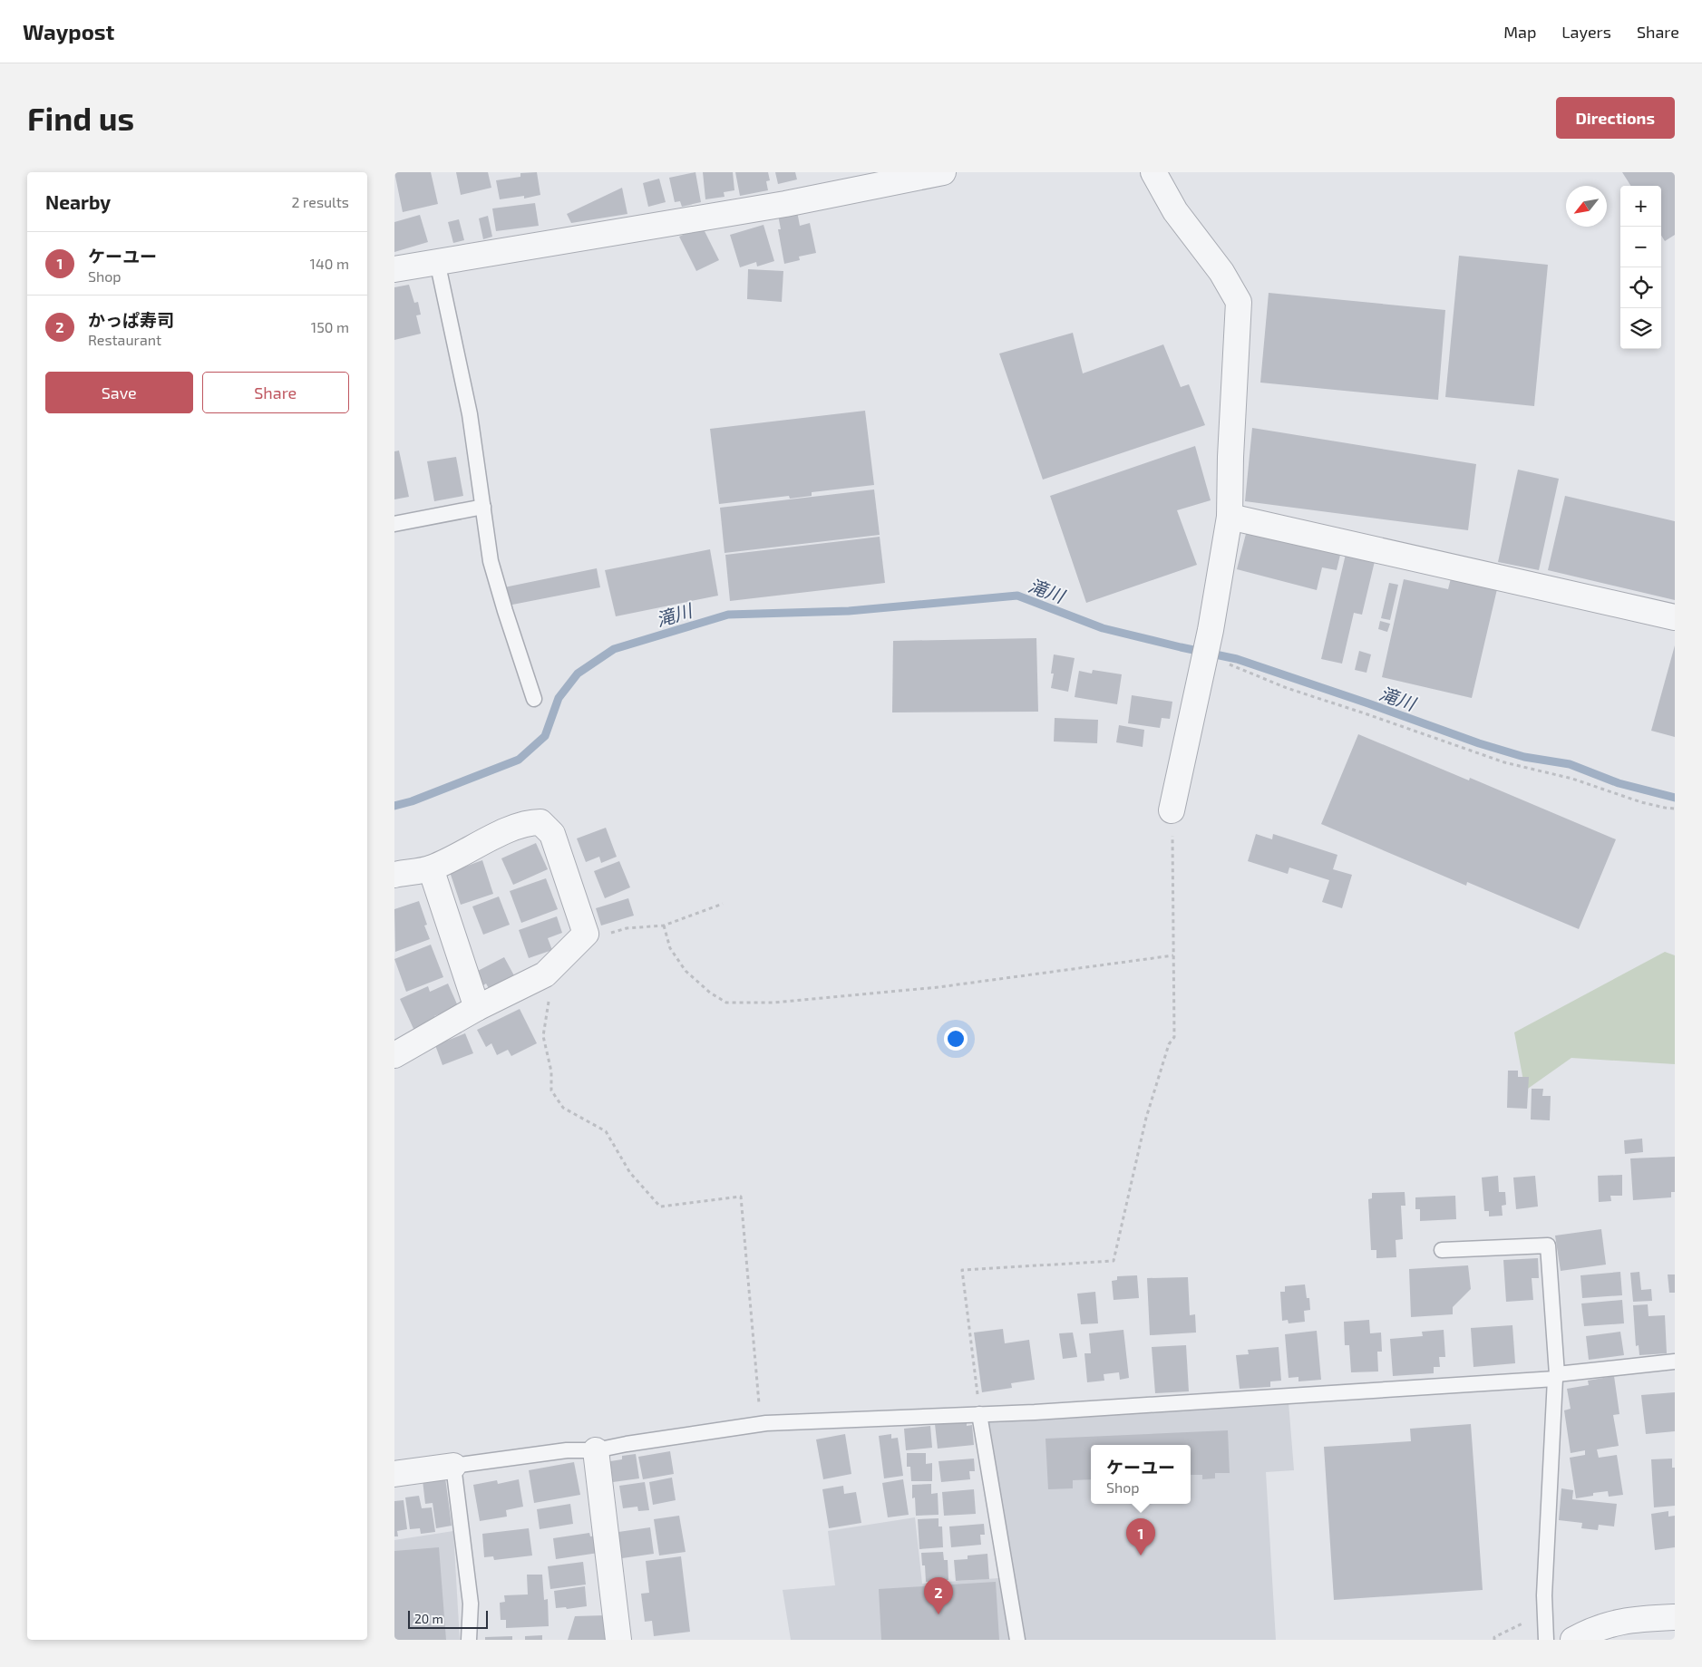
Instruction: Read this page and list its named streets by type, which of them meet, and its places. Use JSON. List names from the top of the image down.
{
  "water": ["滝川"],
  "scale_bar": "20 m",
  "north": "bottom left",
  "page": {
    "header": "Waypost",
    "nav": ["Map", "Layers", "Share"],
    "buttons": [
      "Directions",
      ["Save", "Share"]
    ],
    "title": "Find us",
    "heading": ["Nearby", "2 results"],
    "map_buttons": ["+", "−"],
    "list": [
      {
        "mark": "1",
        "name": "ケーユー",
        "note": "Shop",
        "value": "140 m"
      },
      {
        "mark": "2",
        "name": "かっぱ寿司",
        "note": "Restaurant",
        "value": "150 m"
      }
    ],
    "popup": ["ケーユー", "Shop"],
    "pins": ["1", "2"],
    "scale": "20 m"
  }
}
